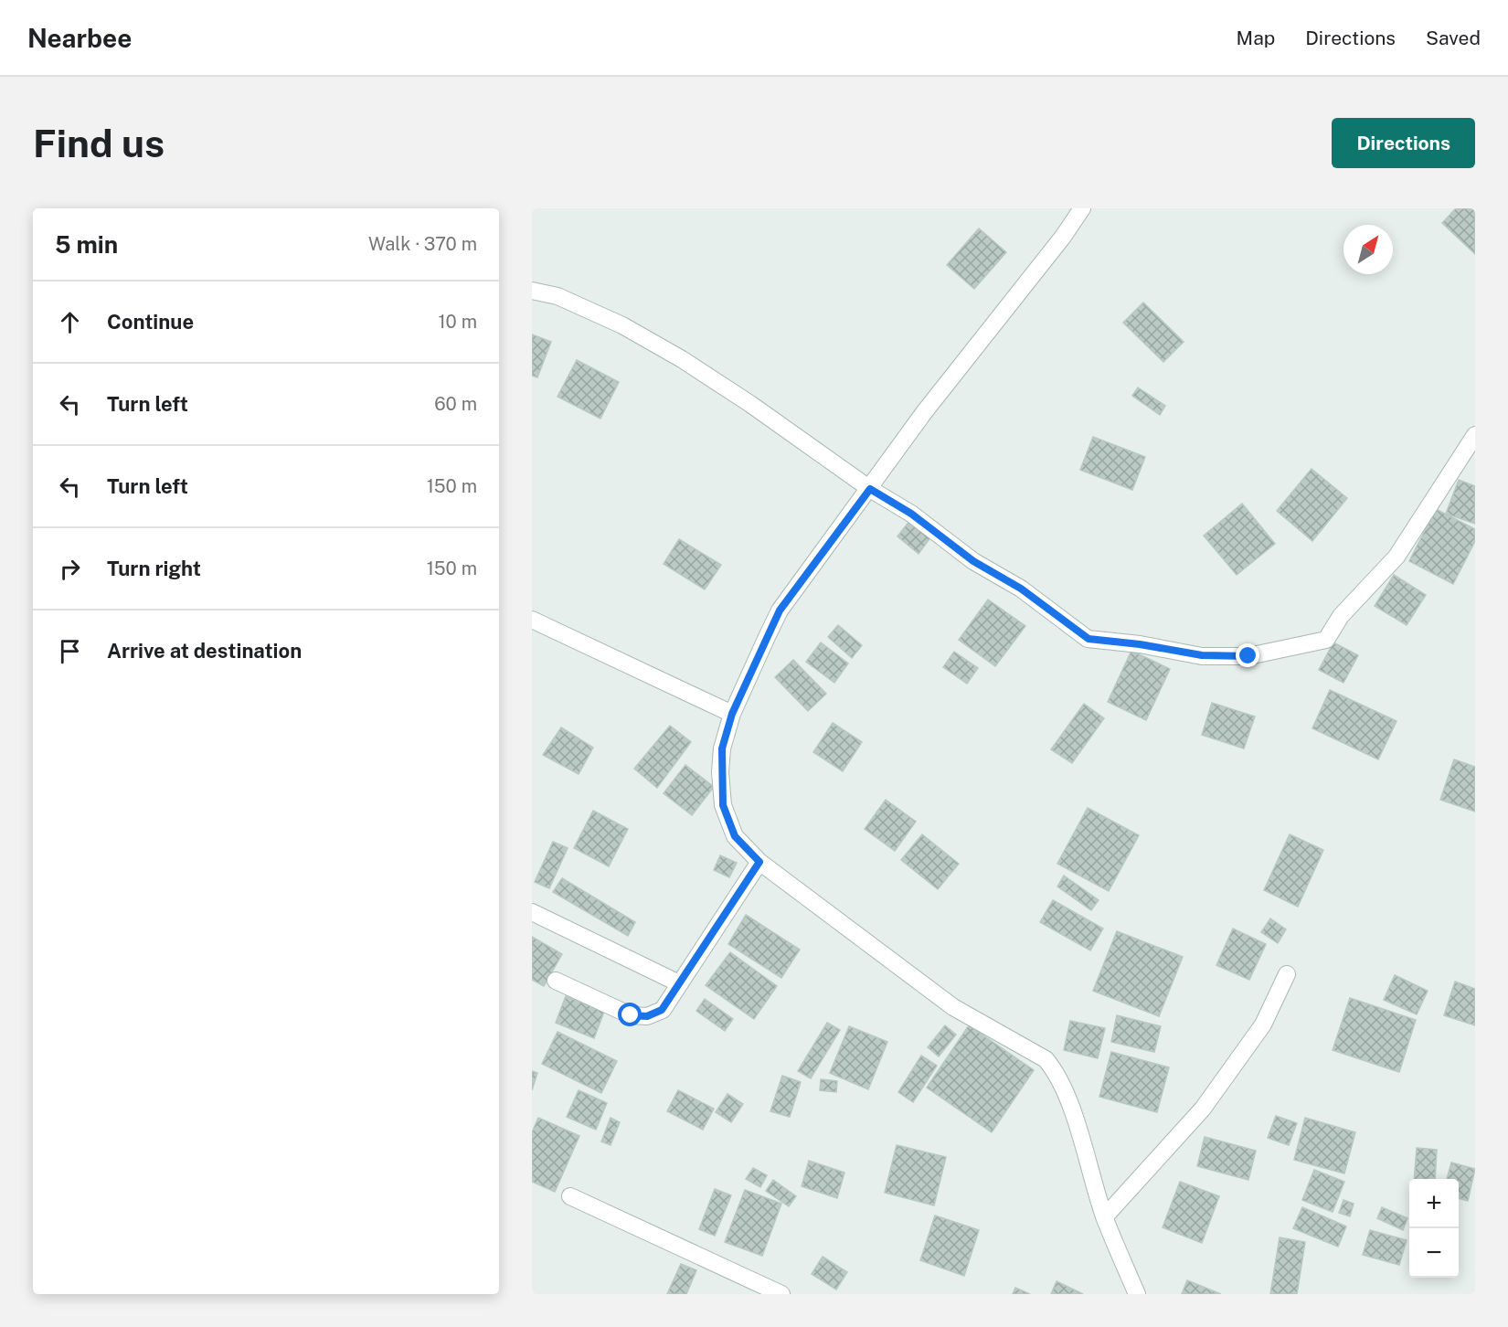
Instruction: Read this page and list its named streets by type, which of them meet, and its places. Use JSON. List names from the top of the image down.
{
  "north": "top right",
  "page": {
    "header": "Nearbee",
    "nav": ["Map", "Directions", "Saved"],
    "buttons": "Directions",
    "title": "Find us",
    "heading": ["5 min", "Walk · 370 m"],
    "list": [
      ["Continue", "10 m"],
      ["Turn left", "60 m"],
      ["Turn left", "150 m"],
      ["Turn right", "150 m"],
      "Arrive at destination"
    ],
    "map_buttons": ["+", "−"]
  }
}
